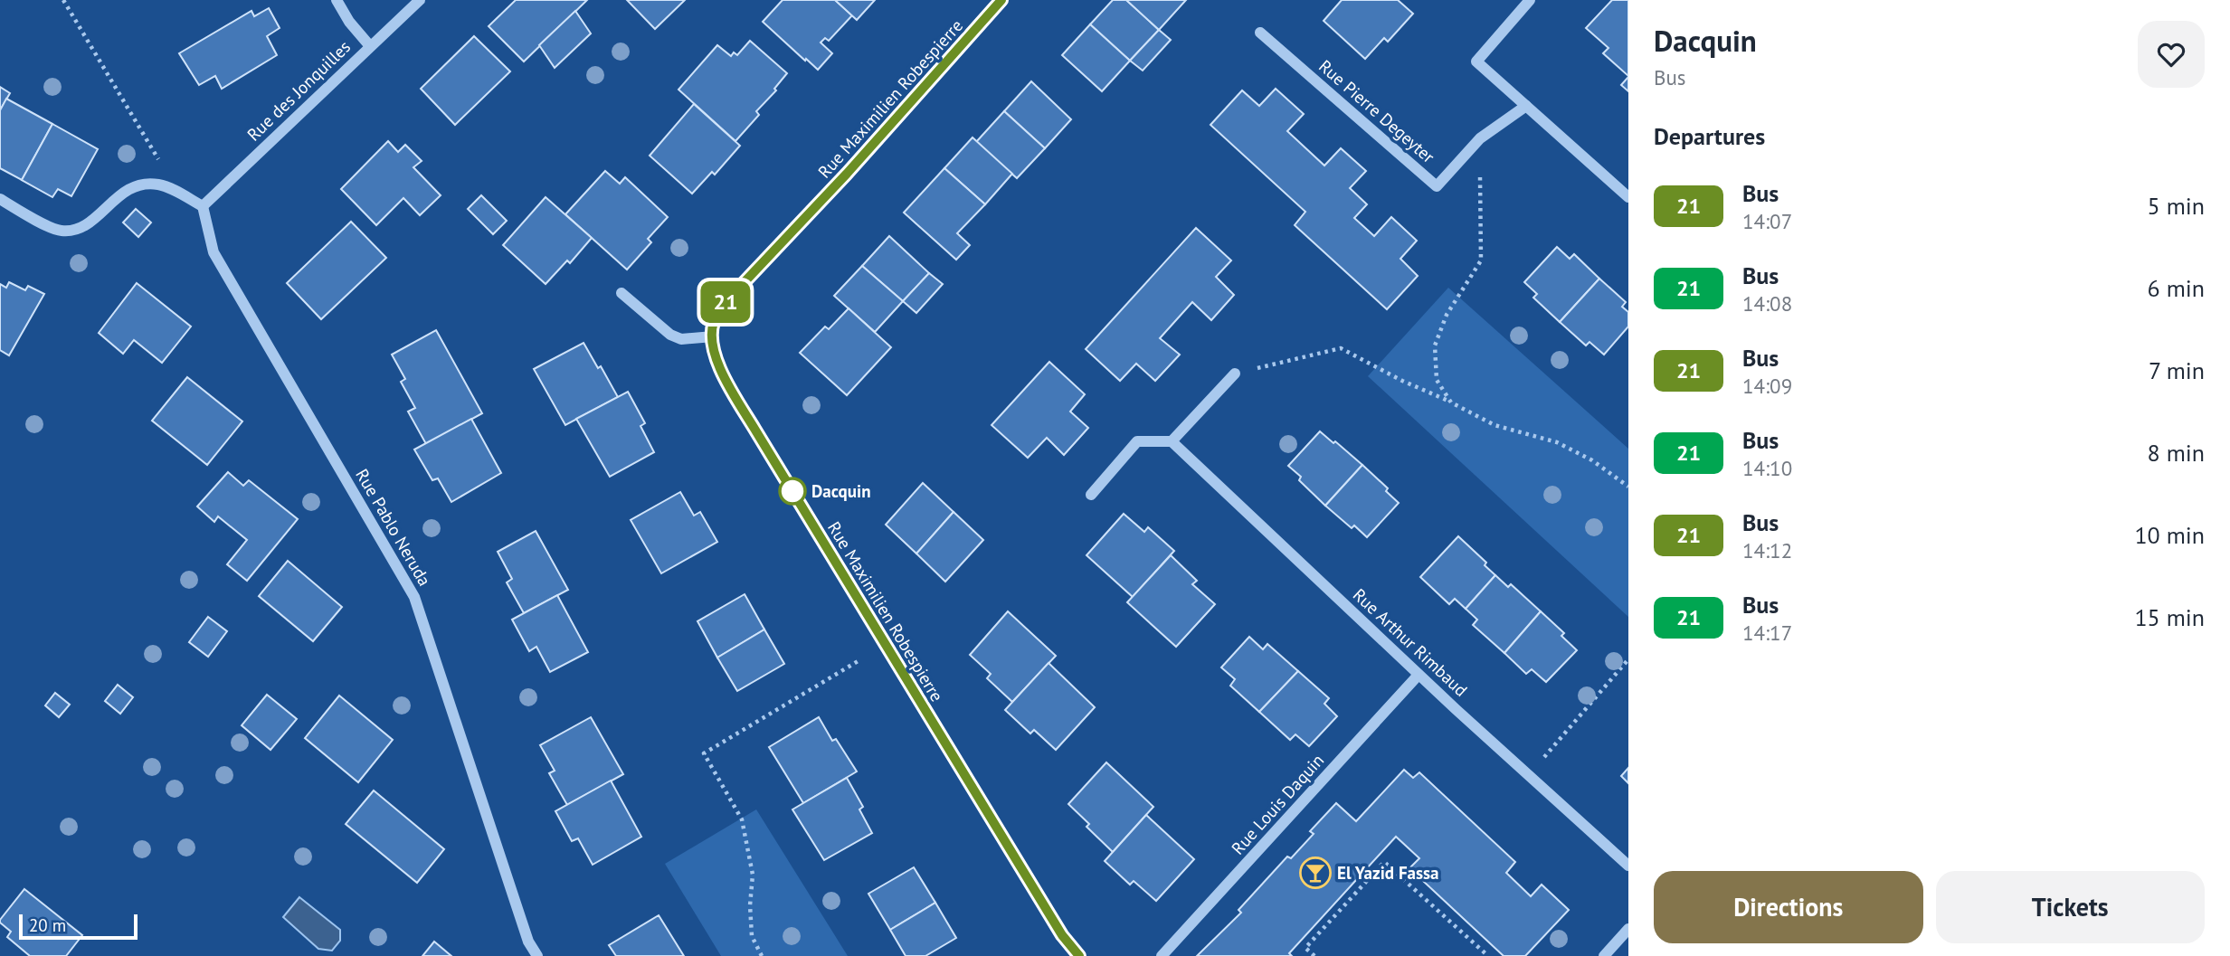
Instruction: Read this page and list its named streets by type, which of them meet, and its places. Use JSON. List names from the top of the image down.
{
  "streets": {
    "street": [
      "Rue des Jonquilles",
      "Rue Maximilien Robespierre",
      "Rue Pierre Degeyter",
      "Rue Pablo Neruda",
      "Rue Arthur Rimbaud",
      "Rue Louis Daquin"
    ]
  },
  "crossings": [
    ["Rue des Jonquilles", "Rue Pablo Neruda"],
    ["Rue Arthur Rimbaud", "Rue Louis Daquin"]
  ],
  "places": {
    "other": ["Dacquin"],
    "bar": ["El Yazid Fassa"]
  },
  "lines": ["bus line 21"],
  "scale_bar": "20 m",
  "page": {
    "on_map": "21",
    "heading": [
      ["Dacquin", "Bus"],
      "Departures"
    ],
    "list": [
      {
        "mark": "21",
        "name": "Bus",
        "note": "14:07",
        "value": "5 min"
      },
      {
        "mark": "21",
        "name": "Bus",
        "note": "14:08",
        "value": "6 min"
      },
      {
        "mark": "21",
        "name": "Bus",
        "note": "14:09",
        "value": "7 min"
      },
      {
        "mark": "21",
        "name": "Bus",
        "note": "14:10",
        "value": "8 min"
      },
      {
        "mark": "21",
        "name": "Bus",
        "note": "14:12",
        "value": "10 min"
      },
      {
        "mark": "21",
        "name": "Bus",
        "note": "14:17",
        "value": "15 min"
      }
    ],
    "buttons": ["Directions", "Tickets"],
    "scale": "20 m"
  }
}
